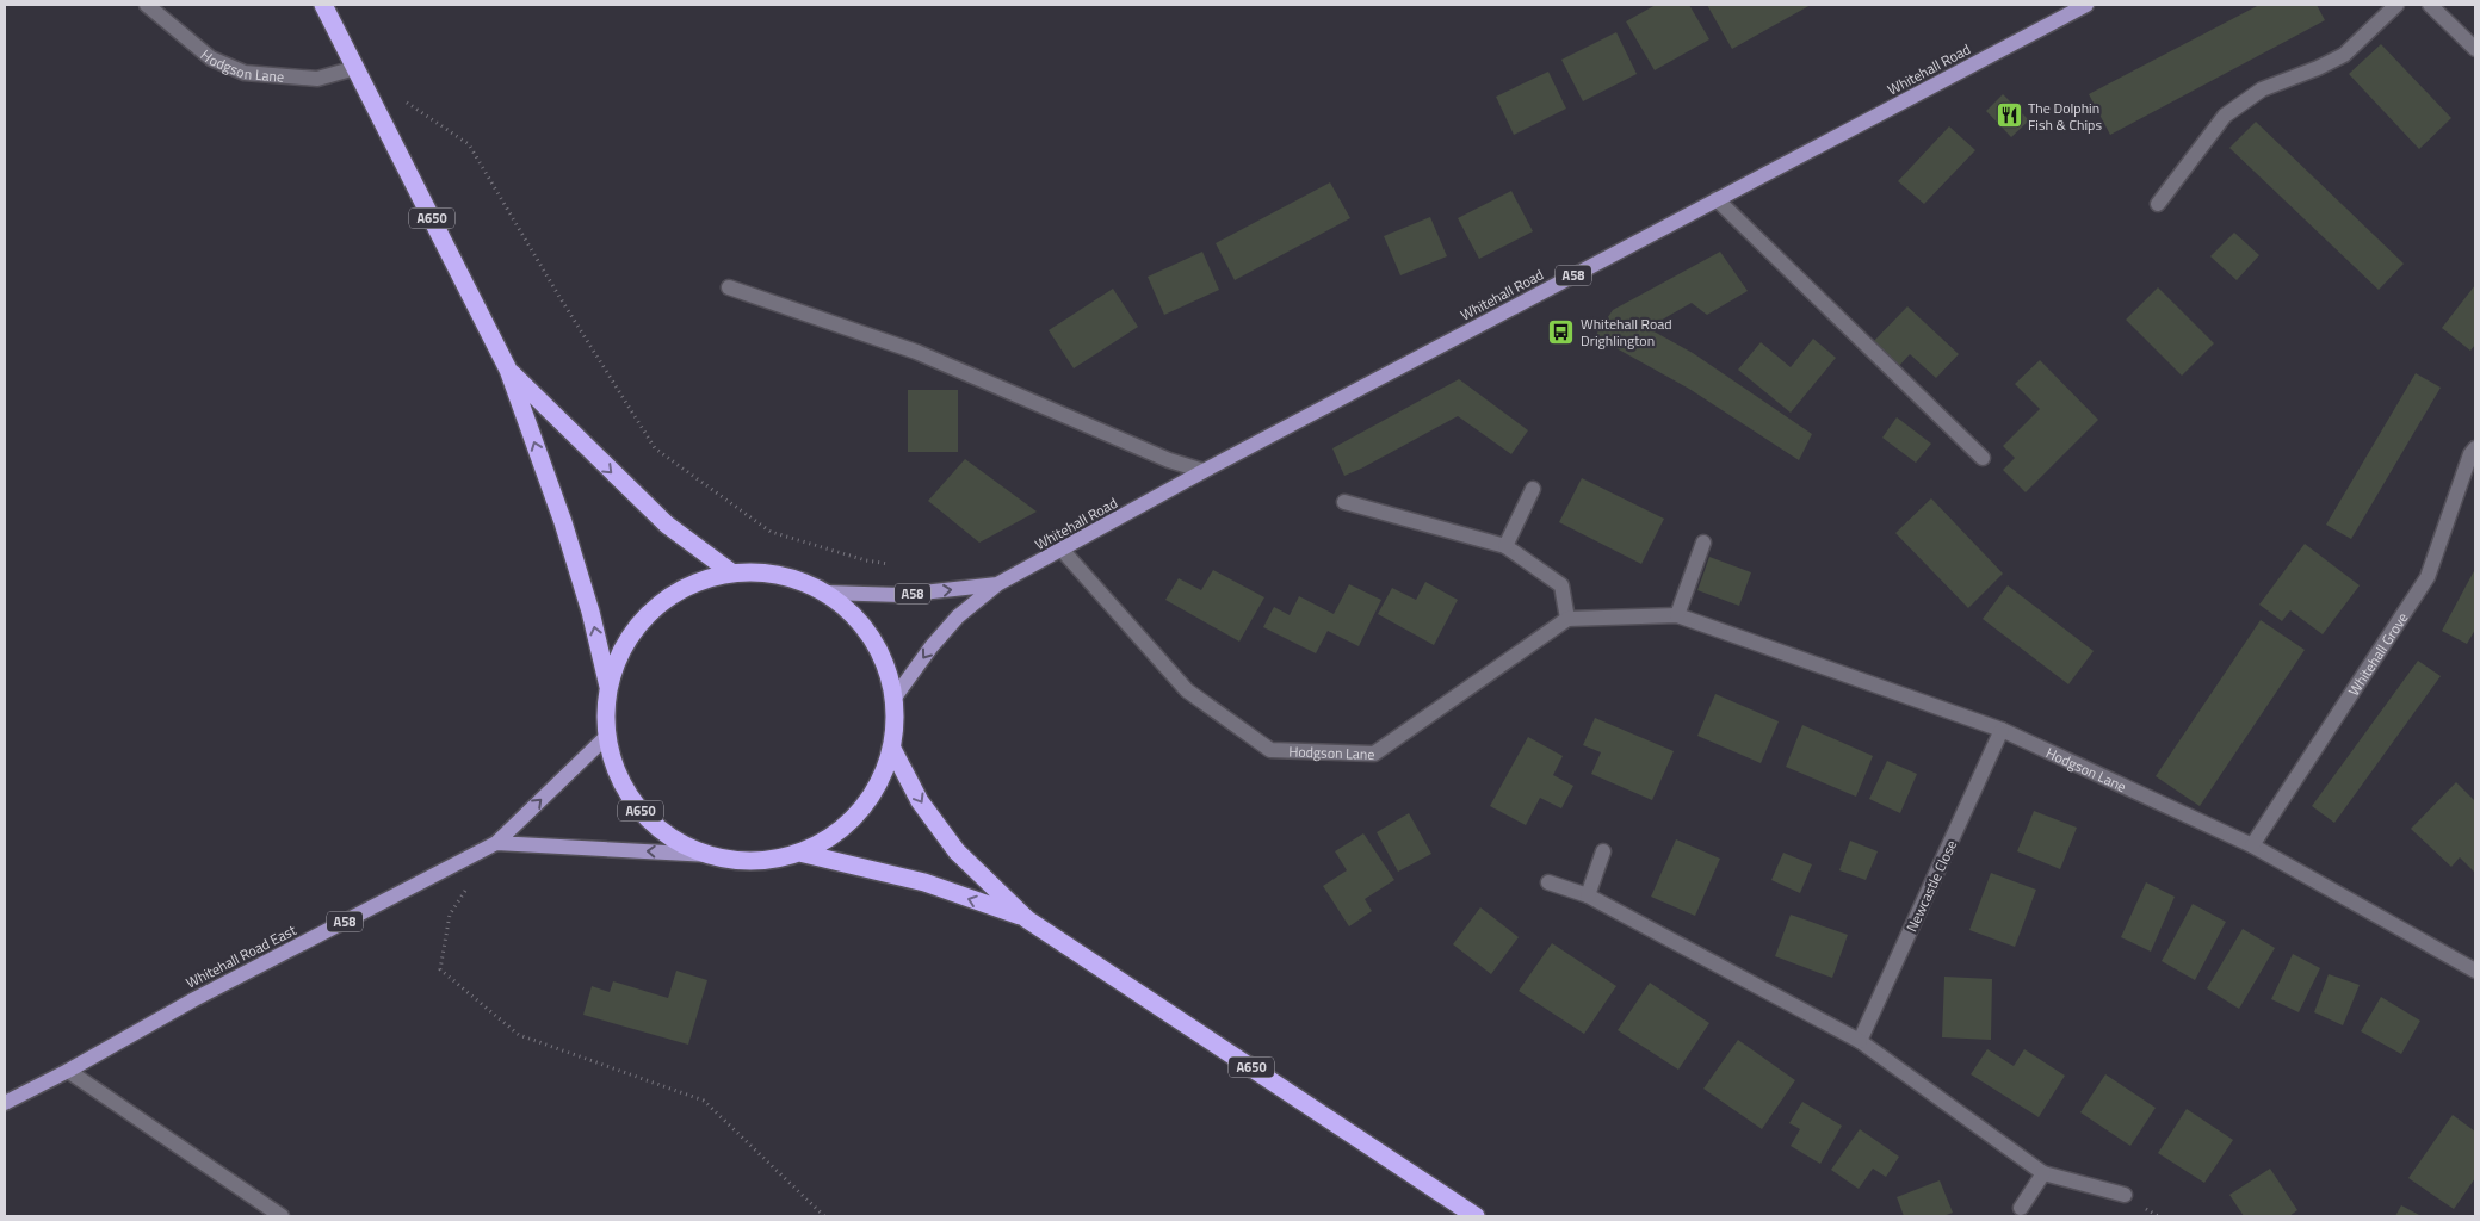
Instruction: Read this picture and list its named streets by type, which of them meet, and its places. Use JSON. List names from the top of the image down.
{
  "streets": {
    "highway": ["A650"],
    "main road": ["Whitehall Road", "A58", "Whitehall Road East"],
    "street": ["Hodgson Lane", "Whitehall Grove", "Newcastle Close"]
  },
  "crossings": [
    ["Hodgson Lane", "Whitehall Road"],
    ["Hodgson Lane", "A650"],
    ["Hodgson Lane", "Whitehall Grove"],
    ["Hodgson Lane", "Newcastle Close"],
    ["Whitehall Road", "A650"],
    ["A650", "Whitehall Road East"]
  ],
  "places": {
    "restaurant": ["The Dolphin Fish & Chips"],
    "bus stop": ["Whitehall Road Drighlington"]
  }
}
